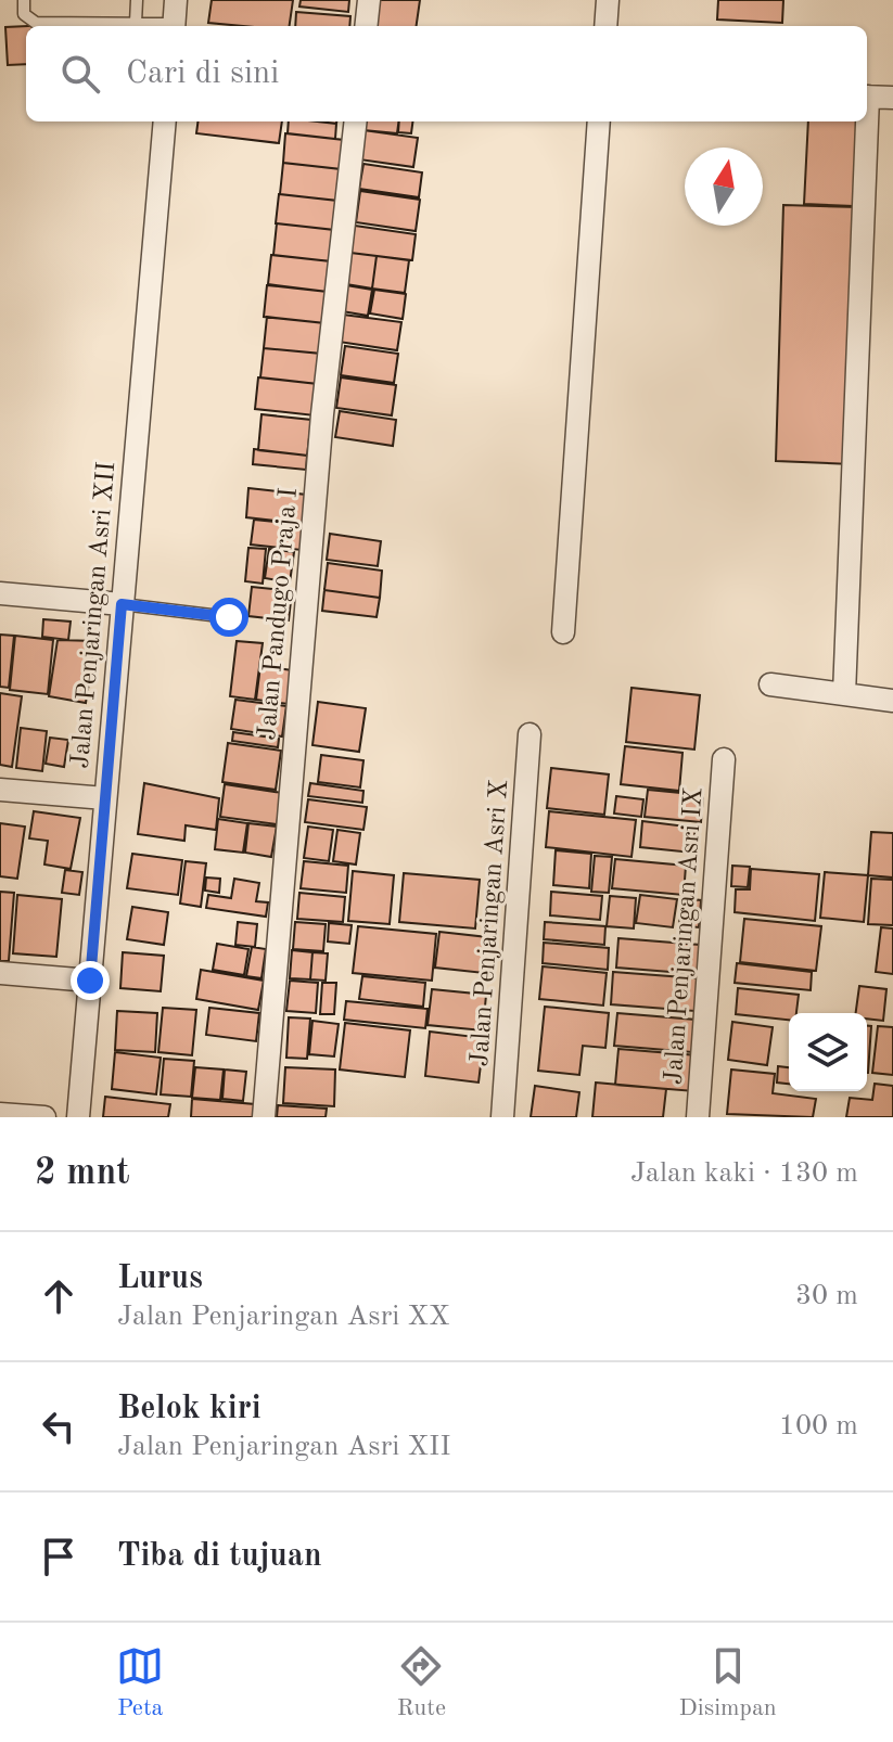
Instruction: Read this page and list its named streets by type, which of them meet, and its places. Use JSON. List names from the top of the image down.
{
  "streets": {
    "street": [
      "Jalan Pandugo Praja I",
      "Jalan Penjaringan Asri XII",
      "Jalan Penjaringan Asri X",
      "Jalan Penjaringan Asri IX"
    ]
  },
  "north": "top",
  "page": {
    "search": "Cari di sini",
    "heading": ["2 mnt", "Jalan kaki · 130 m"],
    "list": [
      ["Lurus", "Jalan Penjaringan Asri XX", "30 m"],
      ["Belok kiri", "Jalan Penjaringan Asri XII", "100 m"],
      "Tiba di tujuan"
    ],
    "nav": ["Peta", "Rute", "Disimpan"]
  }
}
